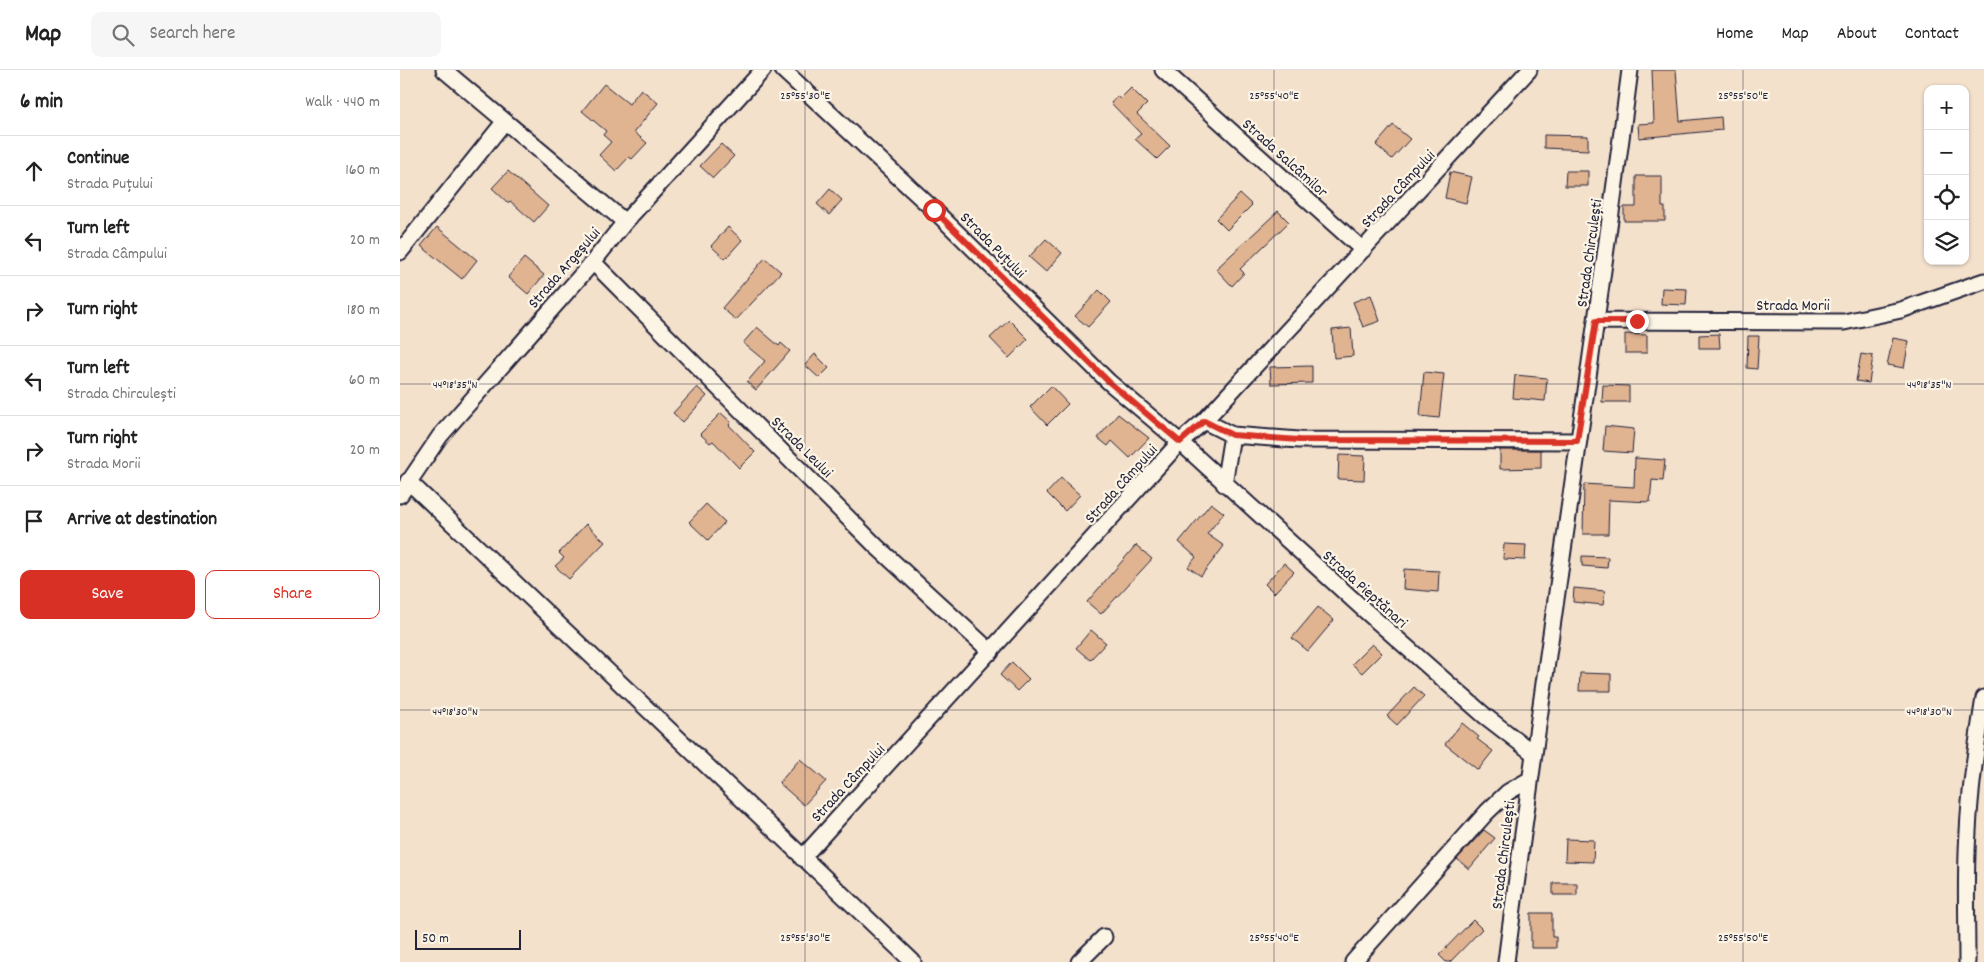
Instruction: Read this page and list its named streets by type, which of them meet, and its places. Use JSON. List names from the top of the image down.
{
  "streets": {
    "street": [
      "Strada Salcâmilor",
      "Strada Câmpului",
      "Strada Puțului",
      "Strada Chirculești",
      "Strada Argeșului",
      "Strada Morii",
      "Strada Leului",
      "Strada Pieptănari"
    ]
  },
  "crossings": [
    ["Strada Salcâmilor", "Strada Câmpului"],
    ["Strada Câmpului", "Strada Puțului"],
    ["Strada Câmpului", "Strada Leului"],
    ["Strada Câmpului", "Strada Pieptănari"],
    ["Strada Puțului", "Strada Pieptănari"],
    ["Strada Chirculești", "Strada Morii"],
    ["Strada Chirculești", "Strada Pieptănari"],
    ["Strada Argeșului", "Strada Leului"]
  ],
  "scale_bar": "50 m",
  "page": {
    "header": "Map",
    "search": "Search here",
    "nav": [
      "Home",
      "Map",
      "About",
      "Contact"
    ],
    "heading": ["6 min", "Walk · 440 m"],
    "map_buttons": ["+", "−"],
    "list": [
      ["Continue", "Strada Puțului", "160 m"],
      ["Turn left", "Strada Câmpului", "20 m"],
      ["Turn right", "180 m"],
      ["Turn left", "Strada Chirculești", "60 m"],
      ["Turn right", "Strada Morii", "20 m"],
      "Arrive at destination"
    ],
    "buttons": ["Save", "Share"],
    "scale": "50 m"
  },
  "coordinates": [
    "25°55'30\"E",
    "25°55'40\"E",
    "25°55'50\"E",
    "44°18'35\"N",
    "44°18'30\"N"
  ]
}
